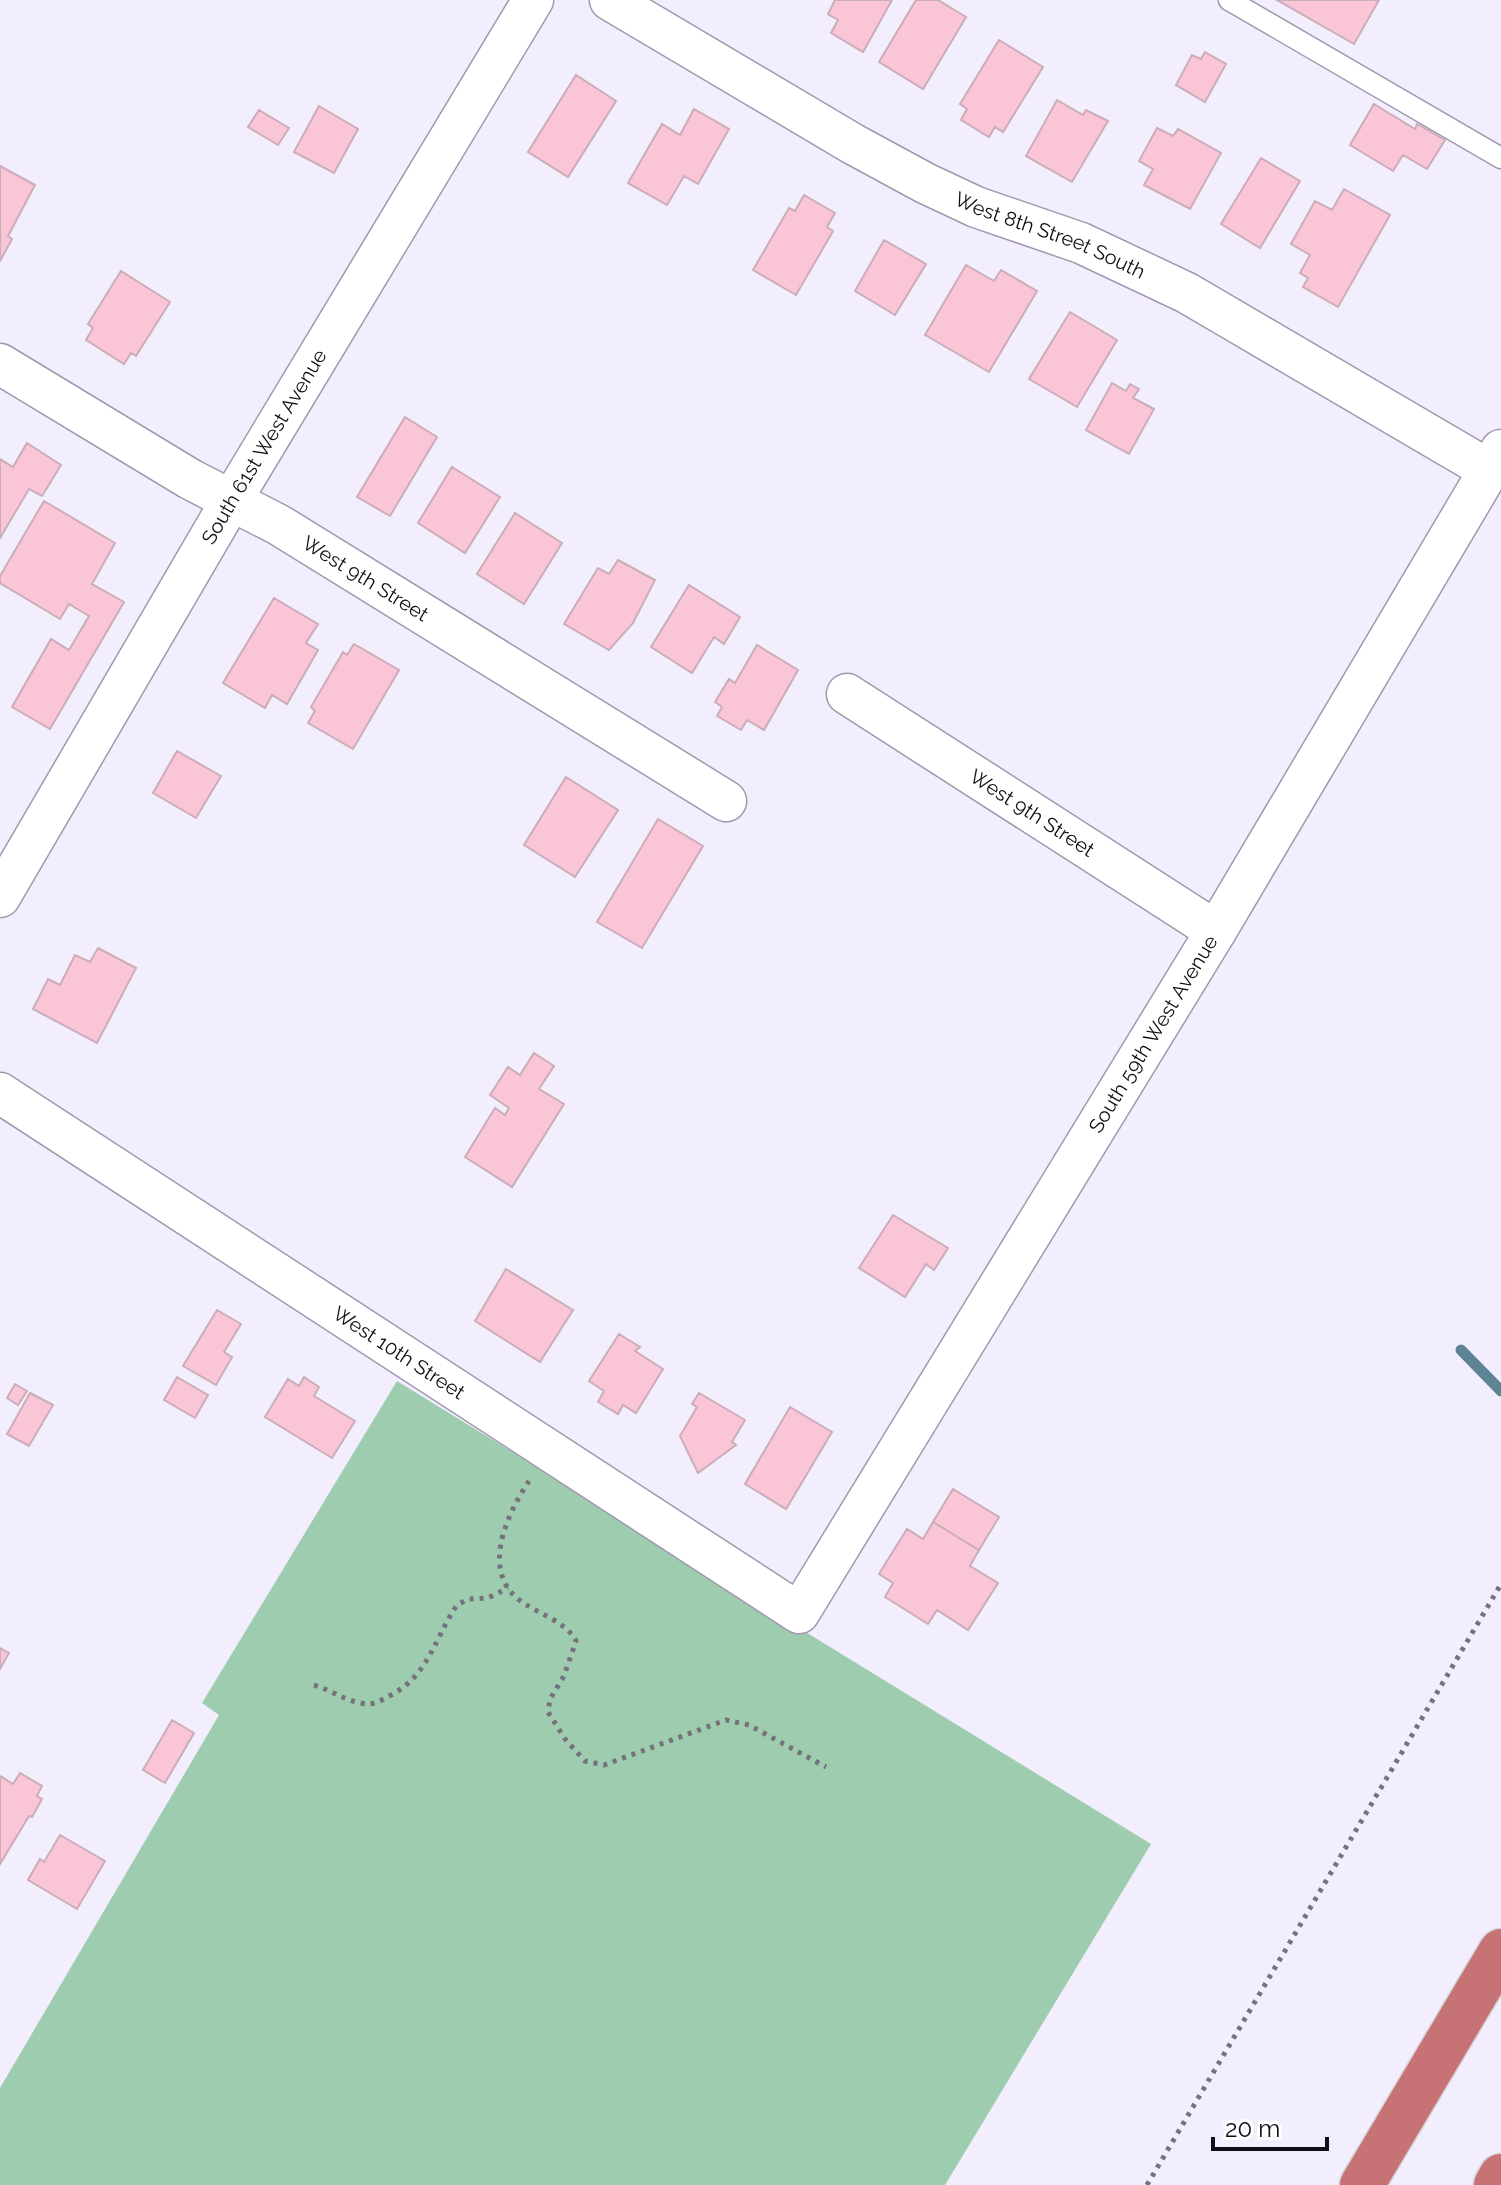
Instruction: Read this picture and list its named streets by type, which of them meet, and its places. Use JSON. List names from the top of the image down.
{
  "streets": {
    "street": [
      "West 8th Street South",
      "South 61st West Avenue",
      "West 9th Street",
      "South 59th West Avenue",
      "West 10th Street"
    ]
  },
  "crossings": [
    ["West 8th Street South", "South 59th West Avenue"],
    ["South 61st West Avenue", "West 9th Street"],
    ["West 9th Street", "South 59th West Avenue"],
    ["South 59th West Avenue", "West 10th Street"]
  ],
  "scale_bar": "20 m"
}
